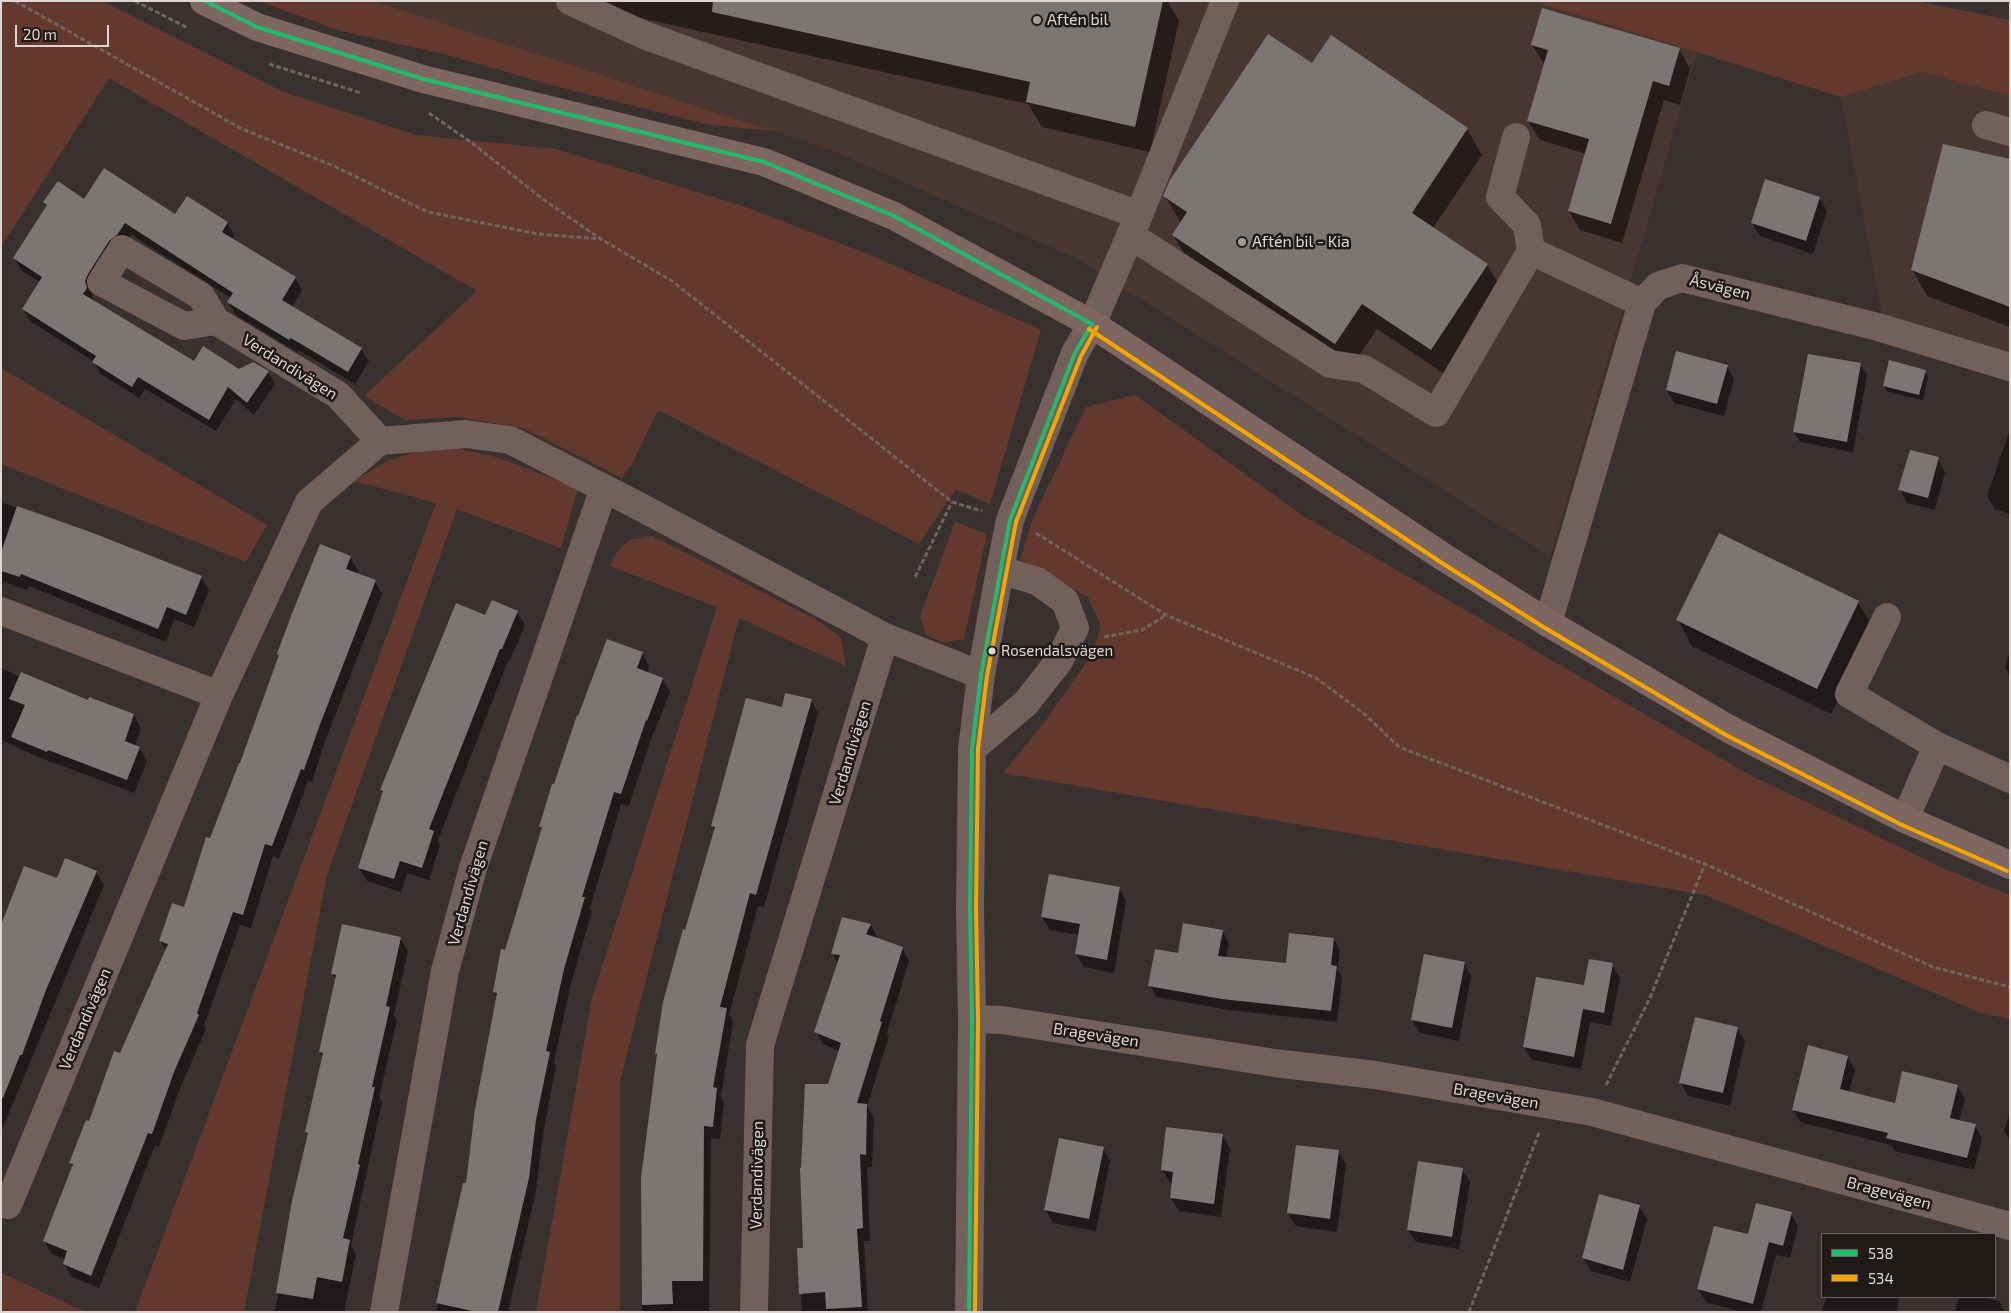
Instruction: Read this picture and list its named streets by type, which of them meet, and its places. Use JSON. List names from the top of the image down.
{
  "streets": {
    "street": ["Åsvägen", "Verdandivägen", "Bragevägen"]
  },
  "places": ["Aftén bil", "Aftén bil - Kia", "Rosendalsvägen"],
  "lines": ["transit line 538", "transit line 534"],
  "legend": ["538", "534"],
  "scale_bar": "20 m"
}
